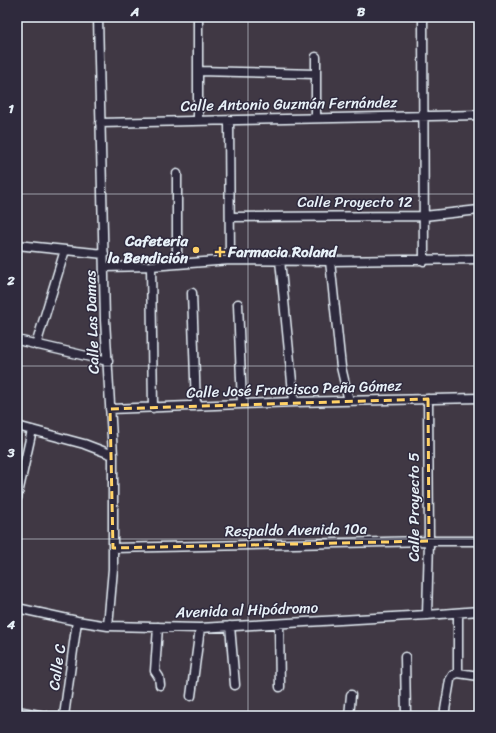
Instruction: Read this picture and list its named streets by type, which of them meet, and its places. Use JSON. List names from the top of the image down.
{
  "streets": {
    "street": [
      "Calle Antonio Guzmán Fernández",
      "Calle Proyecto 12",
      "Calle Las Damas",
      "Calle José Francisco Peña Gómez",
      "Calle Proyecto 5",
      "Respaldo Avenida 10a",
      "Avenida al Hipódromo",
      "Calle C"
    ]
  },
  "crossings": [
    ["Calle Antonio Guzmán Fernández", "Calle Las Damas"],
    ["Calle Las Damas", "Calle José Francisco Peña Gómez"],
    ["Calle Las Damas", "Respaldo Avenida 10a"],
    ["Calle Las Damas", "Avenida al Hipódromo"],
    ["Calle José Francisco Peña Gómez", "Calle Proyecto 5"],
    ["Calle Proyecto 5", "Respaldo Avenida 10a"],
    ["Calle Proyecto 5", "Avenida al Hipódromo"],
    ["Avenida al Hipódromo", "Calle C"]
  ],
  "places": {
    "other": ["Cafeteria la Bendición"],
    "health": ["Farmacia Roland"]
  },
  "grid": {
    "columns": ["A", "B"],
    "rows": [
      "1",
      "2",
      "3",
      "4"
    ]
  }
}
